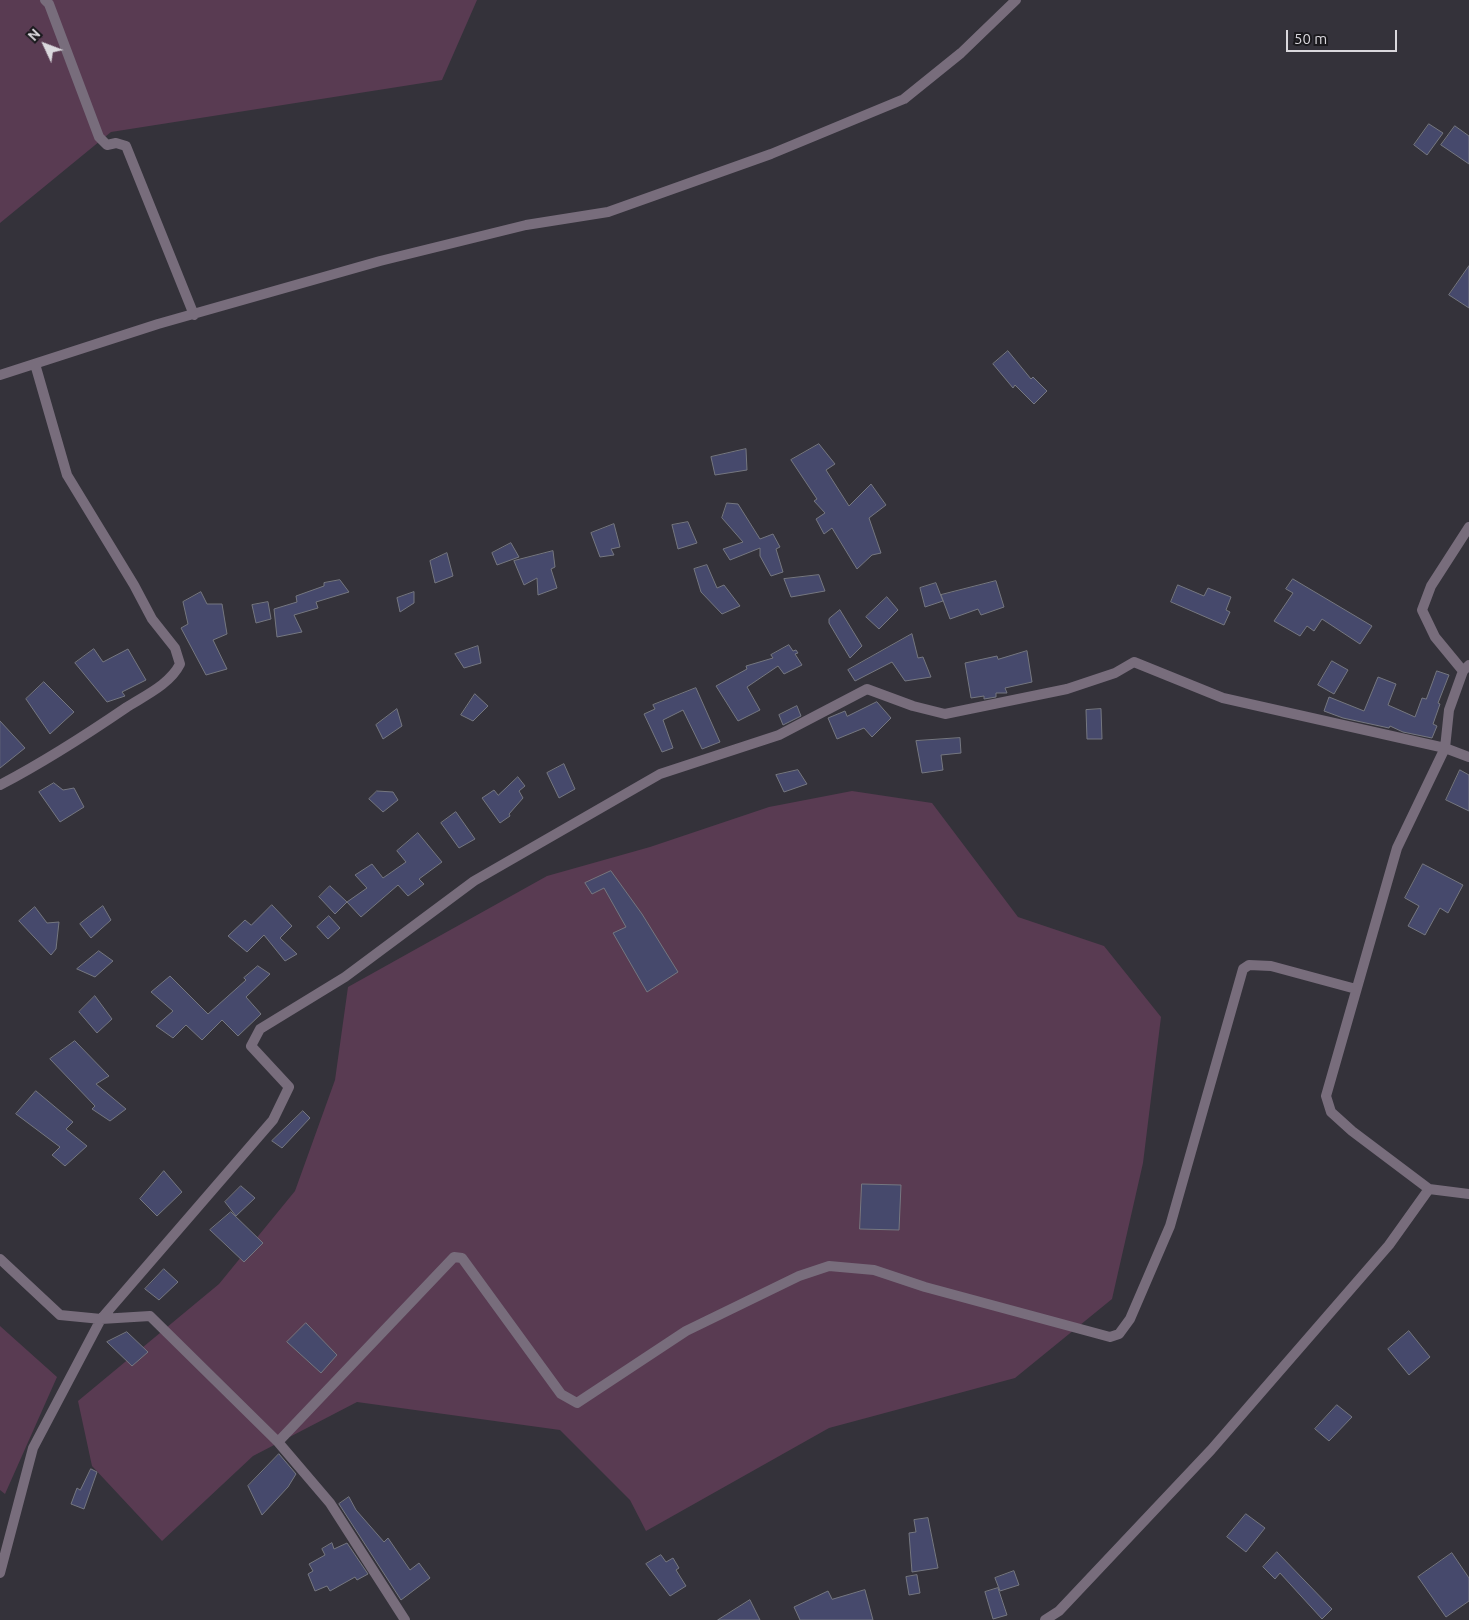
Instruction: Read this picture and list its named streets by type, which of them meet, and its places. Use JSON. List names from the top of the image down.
{
  "scale_bar": "50 m",
  "north": "top left"
}
